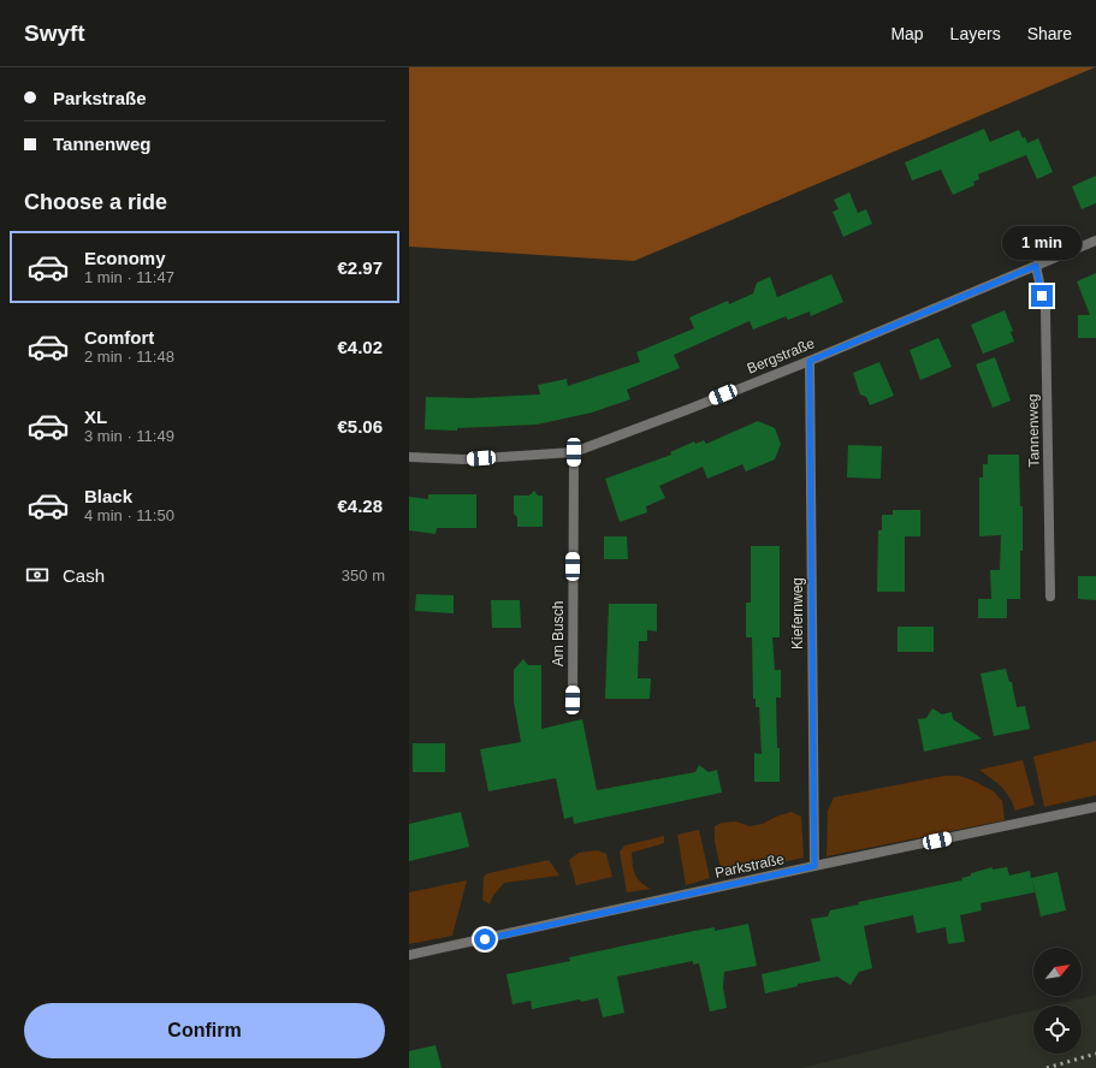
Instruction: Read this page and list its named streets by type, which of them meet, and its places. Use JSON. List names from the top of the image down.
{
  "streets": {
    "street": [
      "Bergstraße",
      "Tannenweg",
      "Kiefernweg",
      "Am Busch",
      "Parkstraße"
    ]
  },
  "crossings": [
    ["Bergstraße", "Tannenweg"],
    ["Bergstraße", "Kiefernweg"],
    ["Bergstraße", "Am Busch"],
    ["Kiefernweg", "Parkstraße"]
  ],
  "north": "top right",
  "page": {
    "header": "Swyft",
    "nav": ["Map", "Layers", "Share"],
    "banner": ["Parkstraße", "Tannenweg"],
    "heading": "Choose a ride",
    "bubble": "1 min",
    "list": [
      {
        "name": "Economy",
        "note": "1 min · 11:47",
        "value": "€2.97"
      },
      {
        "name": "Comfort",
        "note": "2 min · 11:48",
        "value": "€4.02"
      },
      {
        "name": "XL",
        "note": "3 min · 11:49",
        "value": "€5.06"
      },
      {
        "name": "Black",
        "note": "4 min · 11:50",
        "value": "€4.28"
      }
    ],
    "pay": ["Cash", "350 m"],
    "buttons": "Confirm"
  }
}
